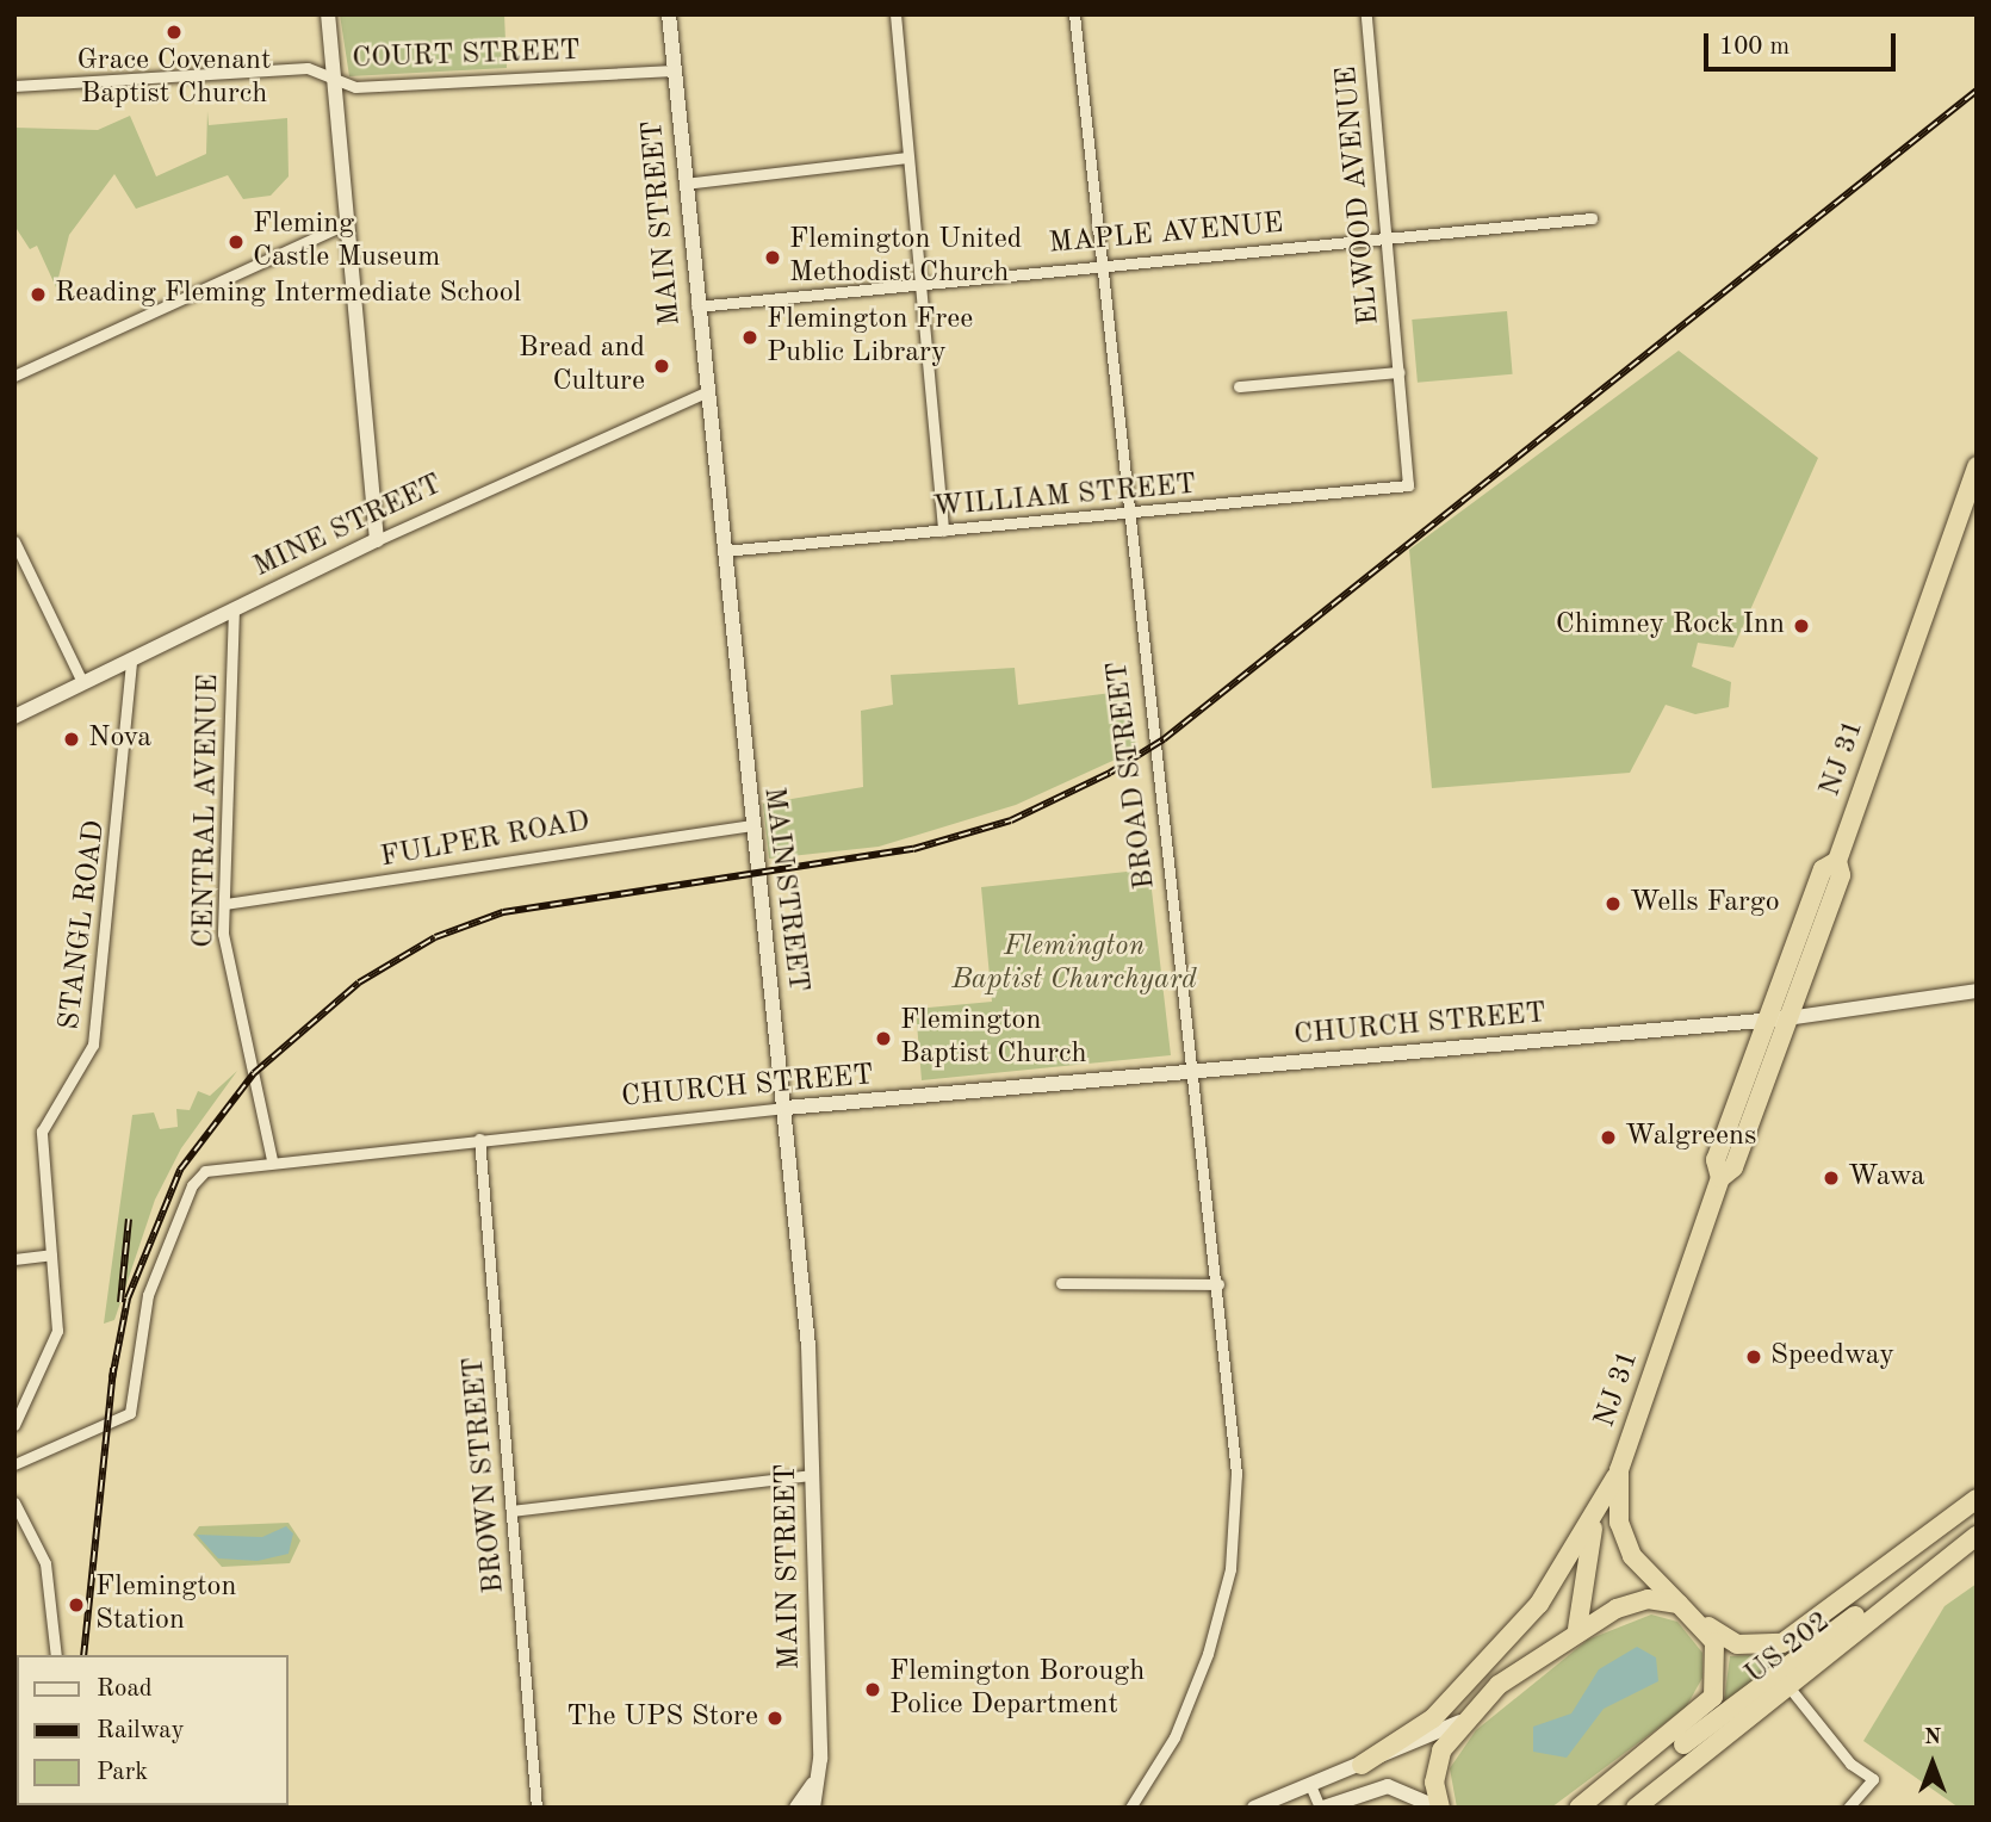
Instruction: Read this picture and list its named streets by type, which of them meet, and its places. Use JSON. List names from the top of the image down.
{
  "streets": {
    "highway": ["NJ 31", "US 202"],
    "street": [
      "COURT STREET",
      "ELWOOD AVENUE",
      "MAIN STREET",
      "MAPLE AVENUE",
      "WILLIAM STREET",
      "MINE STREET",
      "BROAD STREET",
      "CENTRAL AVENUE",
      "FULPER ROAD",
      "STANGL ROAD",
      "CHURCH STREET",
      "BROWN STREET"
    ]
  },
  "crossings": [
    ["COURT STREET", "MAIN STREET"],
    ["ELWOOD AVENUE", "MAPLE AVENUE"],
    ["ELWOOD AVENUE", "WILLIAM STREET"],
    ["MAIN STREET", "MAPLE AVENUE"],
    ["MAIN STREET", "WILLIAM STREET"],
    ["MAIN STREET", "MINE STREET"],
    ["MAIN STREET", "FULPER ROAD"],
    ["MAIN STREET", "CHURCH STREET"],
    ["MAPLE AVENUE", "BROAD STREET"],
    ["WILLIAM STREET", "BROAD STREET"],
    ["MINE STREET", "CENTRAL AVENUE"],
    ["MINE STREET", "STANGL ROAD"],
    ["NJ 31", "CHURCH STREET"],
    ["NJ 31", "US 202"],
    ["BROAD STREET", "CHURCH STREET"],
    ["CENTRAL AVENUE", "FULPER ROAD"],
    ["CENTRAL AVENUE", "CHURCH STREET"],
    ["CHURCH STREET", "BROWN STREET"]
  ],
  "parks": ["Flemington Baptist Churchyard"],
  "places": [
    "Grace Covenant Baptist Church",
    "Fleming Castle Museum",
    "Flemington United Methodist Church",
    "Reading Fleming Intermediate School",
    "Flemington Free Public Library",
    "Bread and Culture",
    "Chimney Rock Inn",
    "Nova",
    "Wells Fargo",
    "Flemington Baptist Church",
    "Walgreens",
    "Wawa",
    "Speedway",
    "Flemington Station",
    "Flemington Borough Police Department",
    "The UPS Store"
  ],
  "legend": ["Road", "Railway", "Park"],
  "scale_bar": "100 m",
  "north": "top"
}
